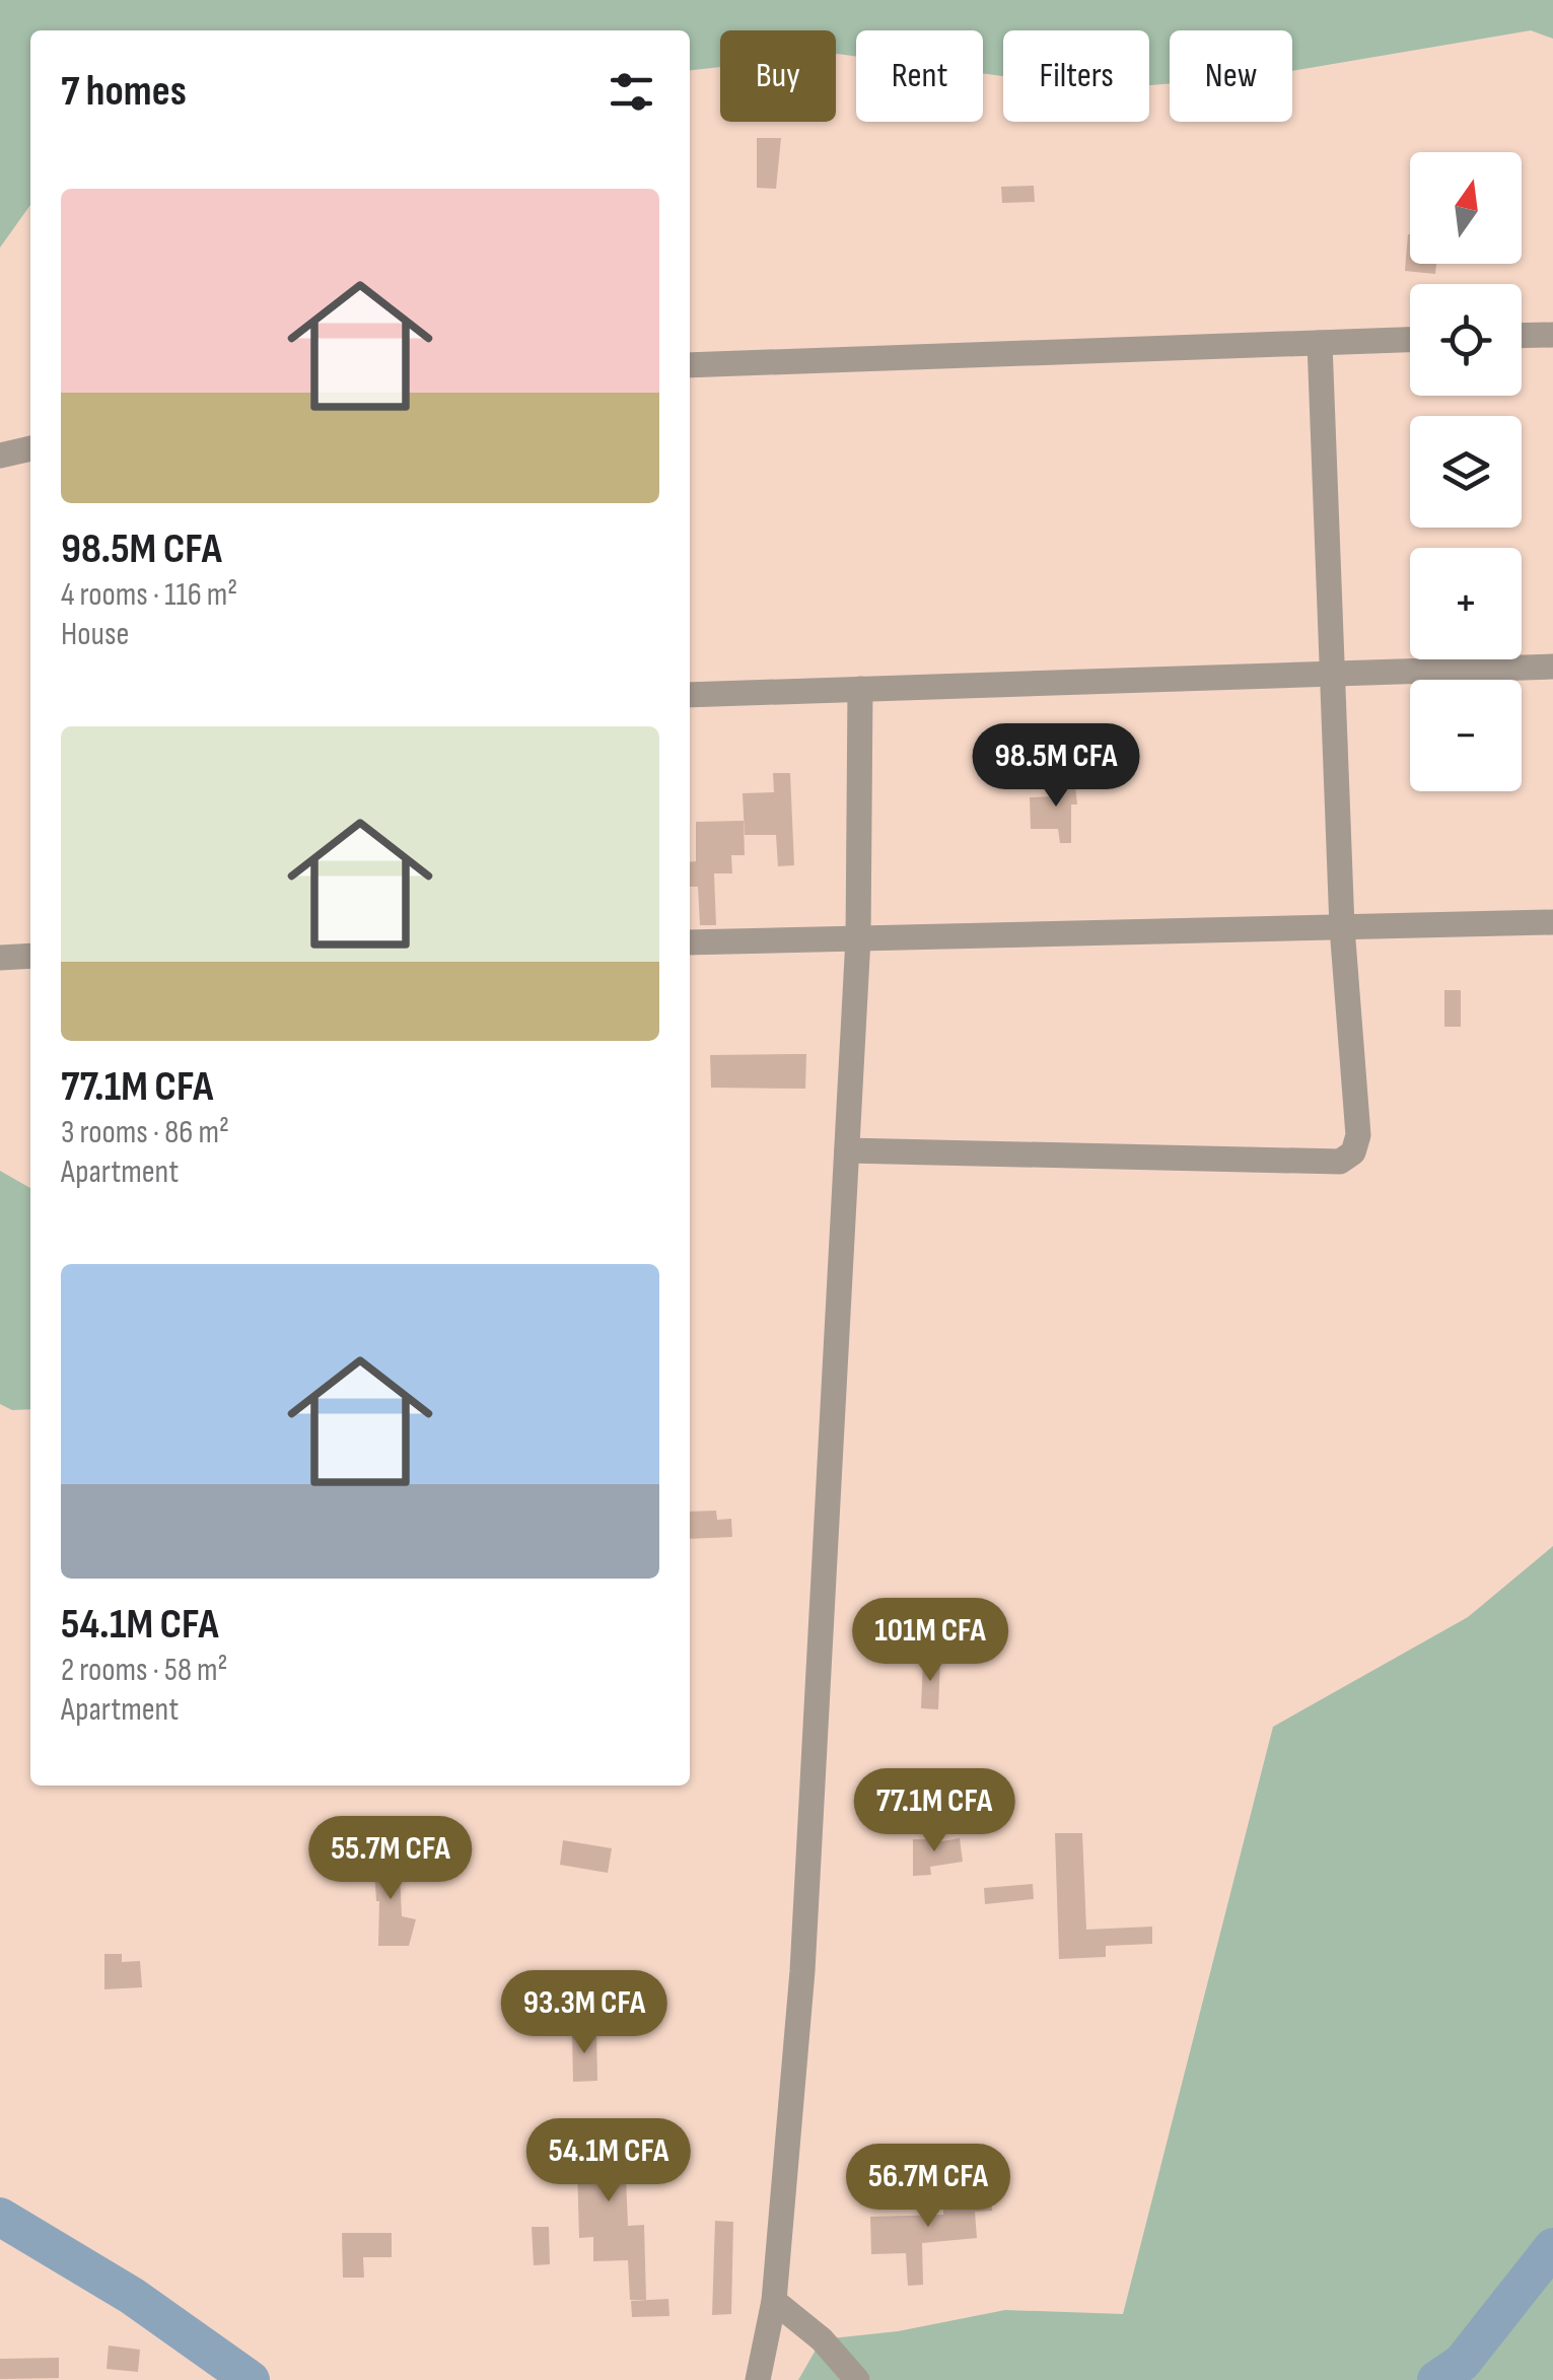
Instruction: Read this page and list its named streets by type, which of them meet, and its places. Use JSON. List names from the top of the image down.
{
  "north": "top",
  "page": {
    "chip": [
      "Buy",
      "Rent",
      "Filters",
      "New"
    ],
    "heading": "7 homes",
    "map_buttons": ["+", "−"],
    "list": [
      {
        "name": "98.5M CFA",
        "note": "4 rooms · 116 m² · House"
      },
      {
        "name": "77.1M CFA",
        "note": "3 rooms · 86 m² · Apartment"
      },
      {
        "name": "54.1M CFA",
        "note": "2 rooms · 58 m² · Apartment"
      }
    ],
    "price": [
      "98.5M CFA",
      "101M CFA",
      "77.1M CFA",
      "55.7M CFA",
      "93.3M CFA",
      "54.1M CFA",
      "56.7M CFA"
    ]
  }
}
